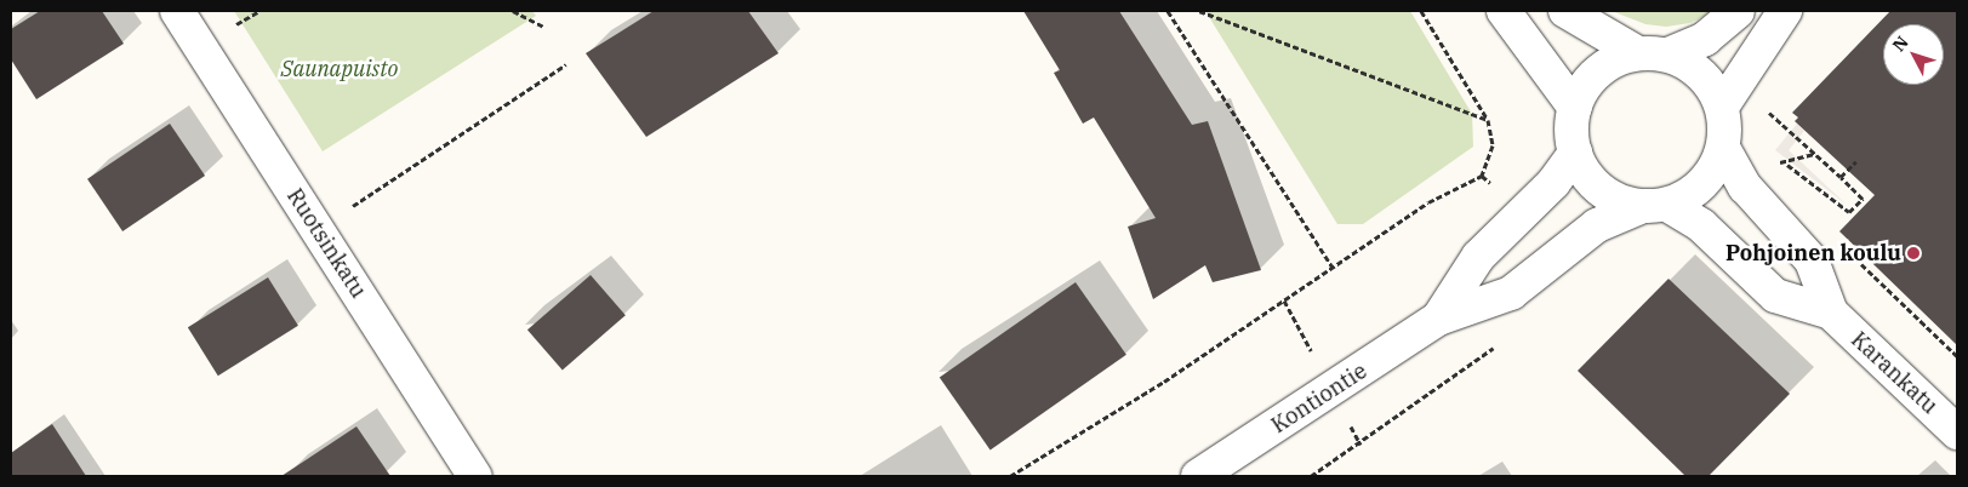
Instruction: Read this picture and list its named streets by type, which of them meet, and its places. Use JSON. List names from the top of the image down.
{
  "streets": {
    "street": ["Ruotsinkatu", "Karankatu", "Kontiontie"]
  },
  "crossings": [
    ["Karankatu", "Kontiontie"]
  ],
  "parks": ["Saunapuisto"],
  "places": ["Pohjoinen koulu"],
  "north": "top left"
}
